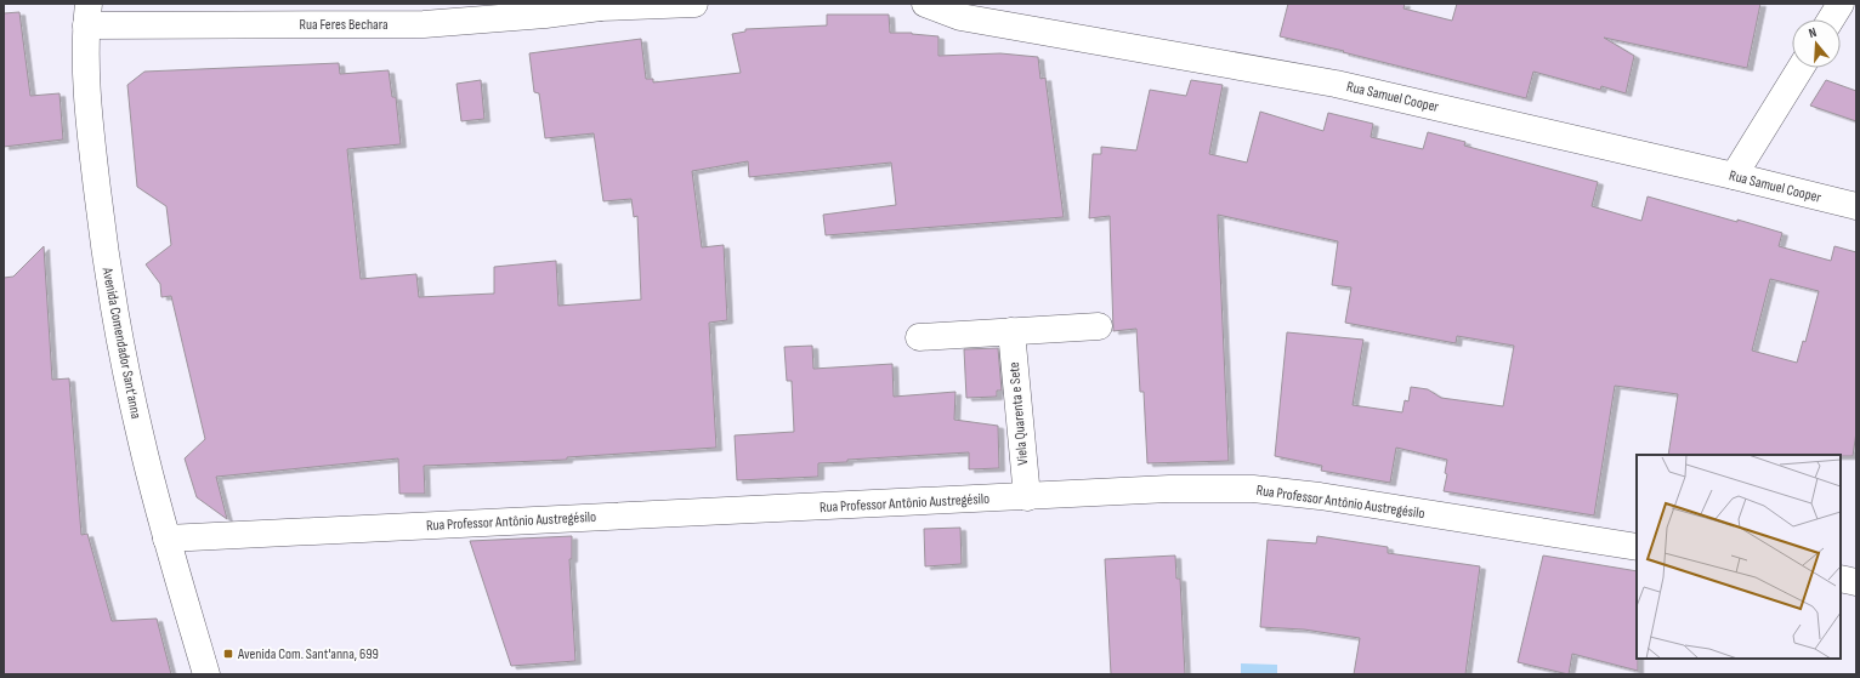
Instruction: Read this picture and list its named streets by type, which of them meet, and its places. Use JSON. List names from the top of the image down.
{
  "streets": {
    "street": [
      "Rua Feres Bechara",
      "Rua Samuel Cooper",
      "Avenida Comendador Sant'anna",
      "Viela Quarenta e Sete",
      "Rua Professor Antônio Austregésilo"
    ]
  },
  "crossings": [
    ["Rua Feres Bechara", "Avenida Comendador Sant'anna"],
    ["Avenida Comendador Sant'anna", "Rua Professor Antônio Austregésilo"],
    ["Viela Quarenta e Sete", "Rua Professor Antônio Austregésilo"]
  ],
  "places": {
    "transit": ["Avenida Com. Sant'anna, 699"]
  },
  "north": "top"
}
